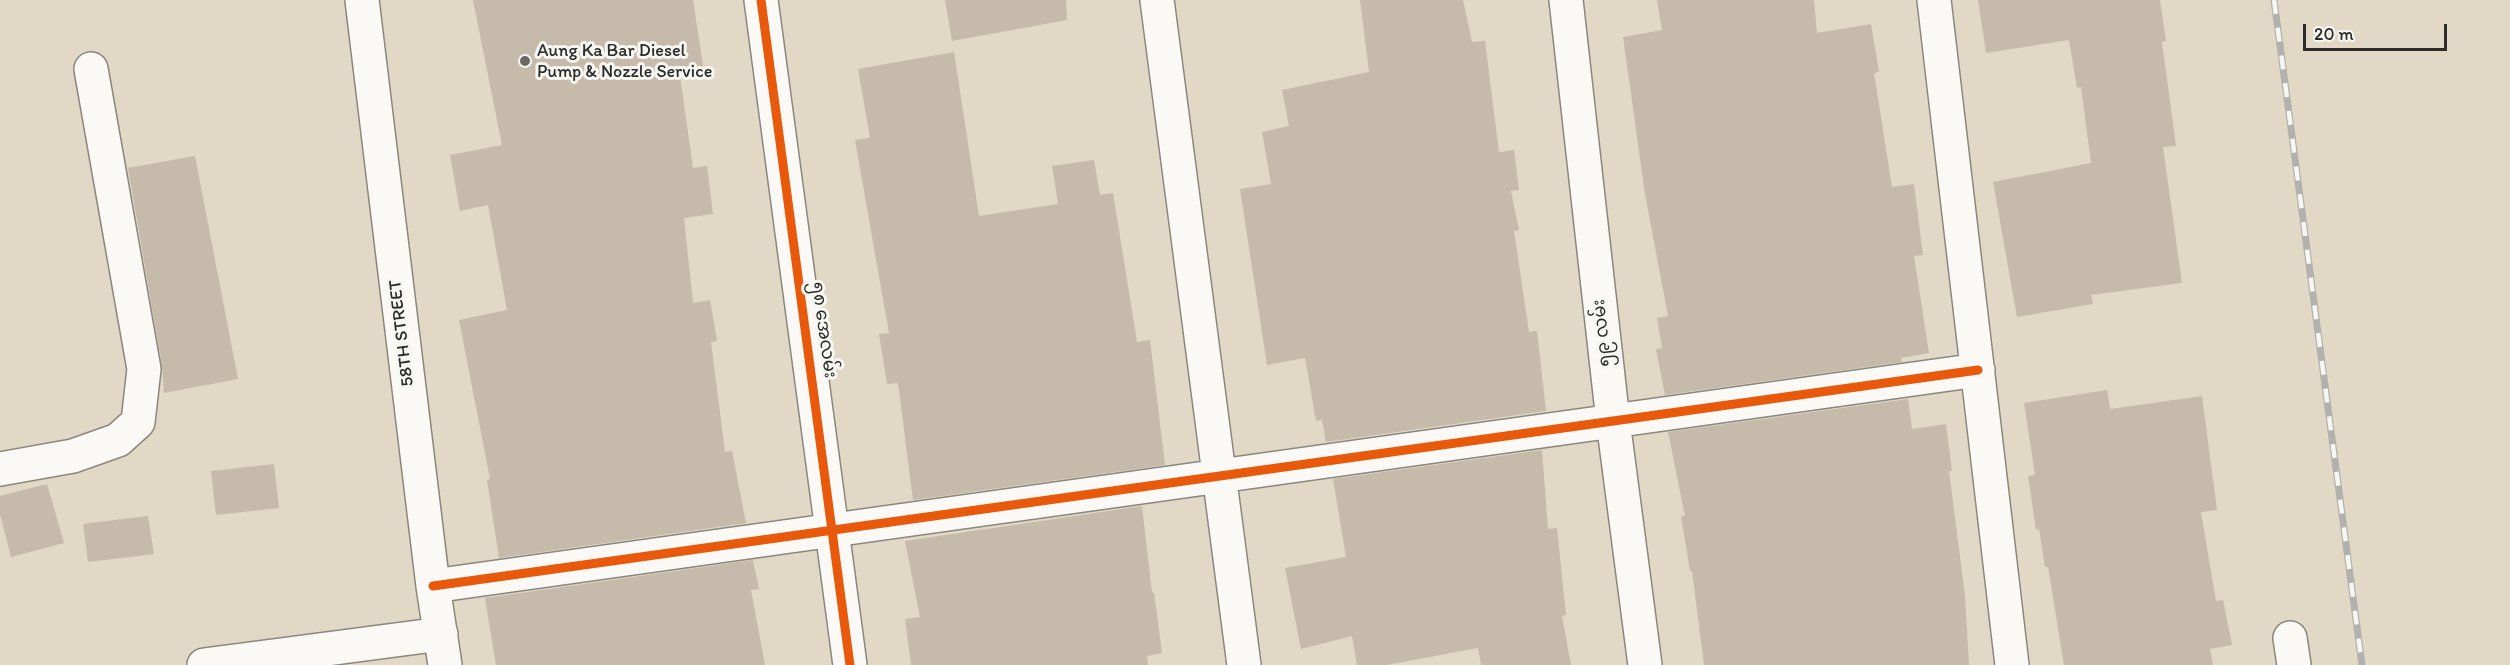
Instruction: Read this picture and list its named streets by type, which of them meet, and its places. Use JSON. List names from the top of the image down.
{
  "streets": {
    "street": ["၅၈ အေလမ်း", "58TH STREET", "၅၉ လမ်း"]
  },
  "places": ["Aung Ka Bar Diesel Pump & Nozzle Service"],
  "scale_bar": "20 m"
}
